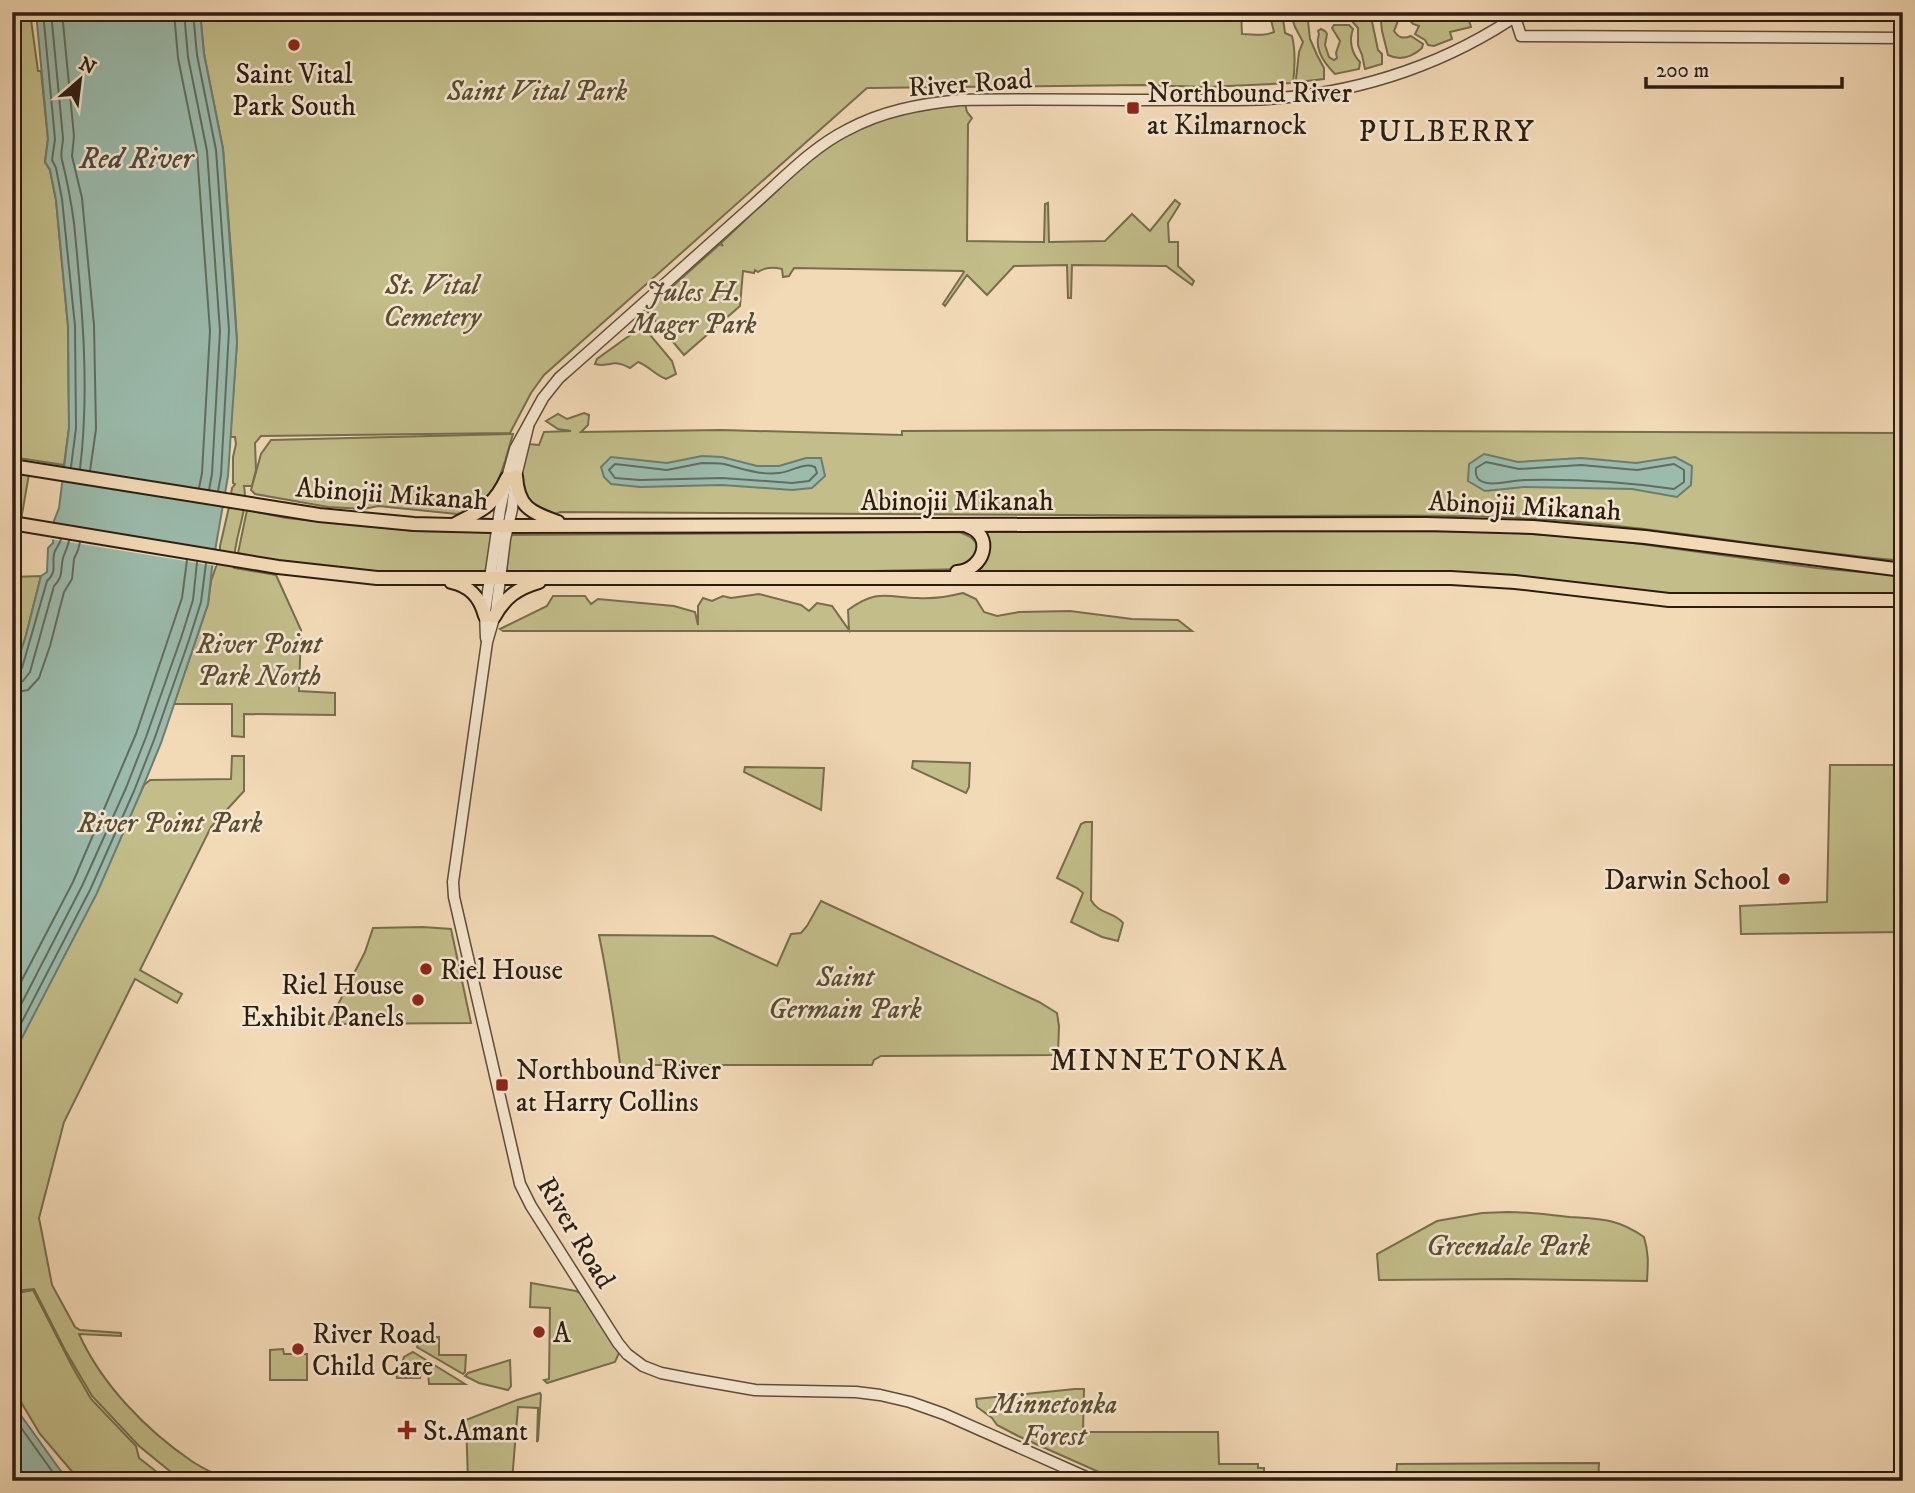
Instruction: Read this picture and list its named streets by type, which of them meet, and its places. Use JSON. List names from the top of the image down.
{
  "streets": {
    "main road": ["Abinojii Mikanah"],
    "street": ["River Road"]
  },
  "crossings": [
    ["River Road", "Abinojii Mikanah"]
  ],
  "districts": ["PULBERRY", "MINNETONKA"],
  "water": ["Red River"],
  "parks": [
    "Saint Vital Park",
    "St. Vital Cemetery",
    "Jules H. Mager Park",
    "River Point Park North",
    "River Point Park",
    "Saint Germain Park",
    "Greendale Park",
    "Minnetonka Forest"
  ],
  "places": {
    "other": [
      "Saint Vital Park South",
      "Darwin School",
      "Riel House",
      "Riel House Exhibit Panels",
      "A",
      "River Road Child Care"
    ],
    "transit": ["Northbound River at Kilmarnock", "Northbound River at Harry Collins"],
    "health": ["St.Amant"]
  },
  "scale_bar": "200 m",
  "north": "top right"
}
